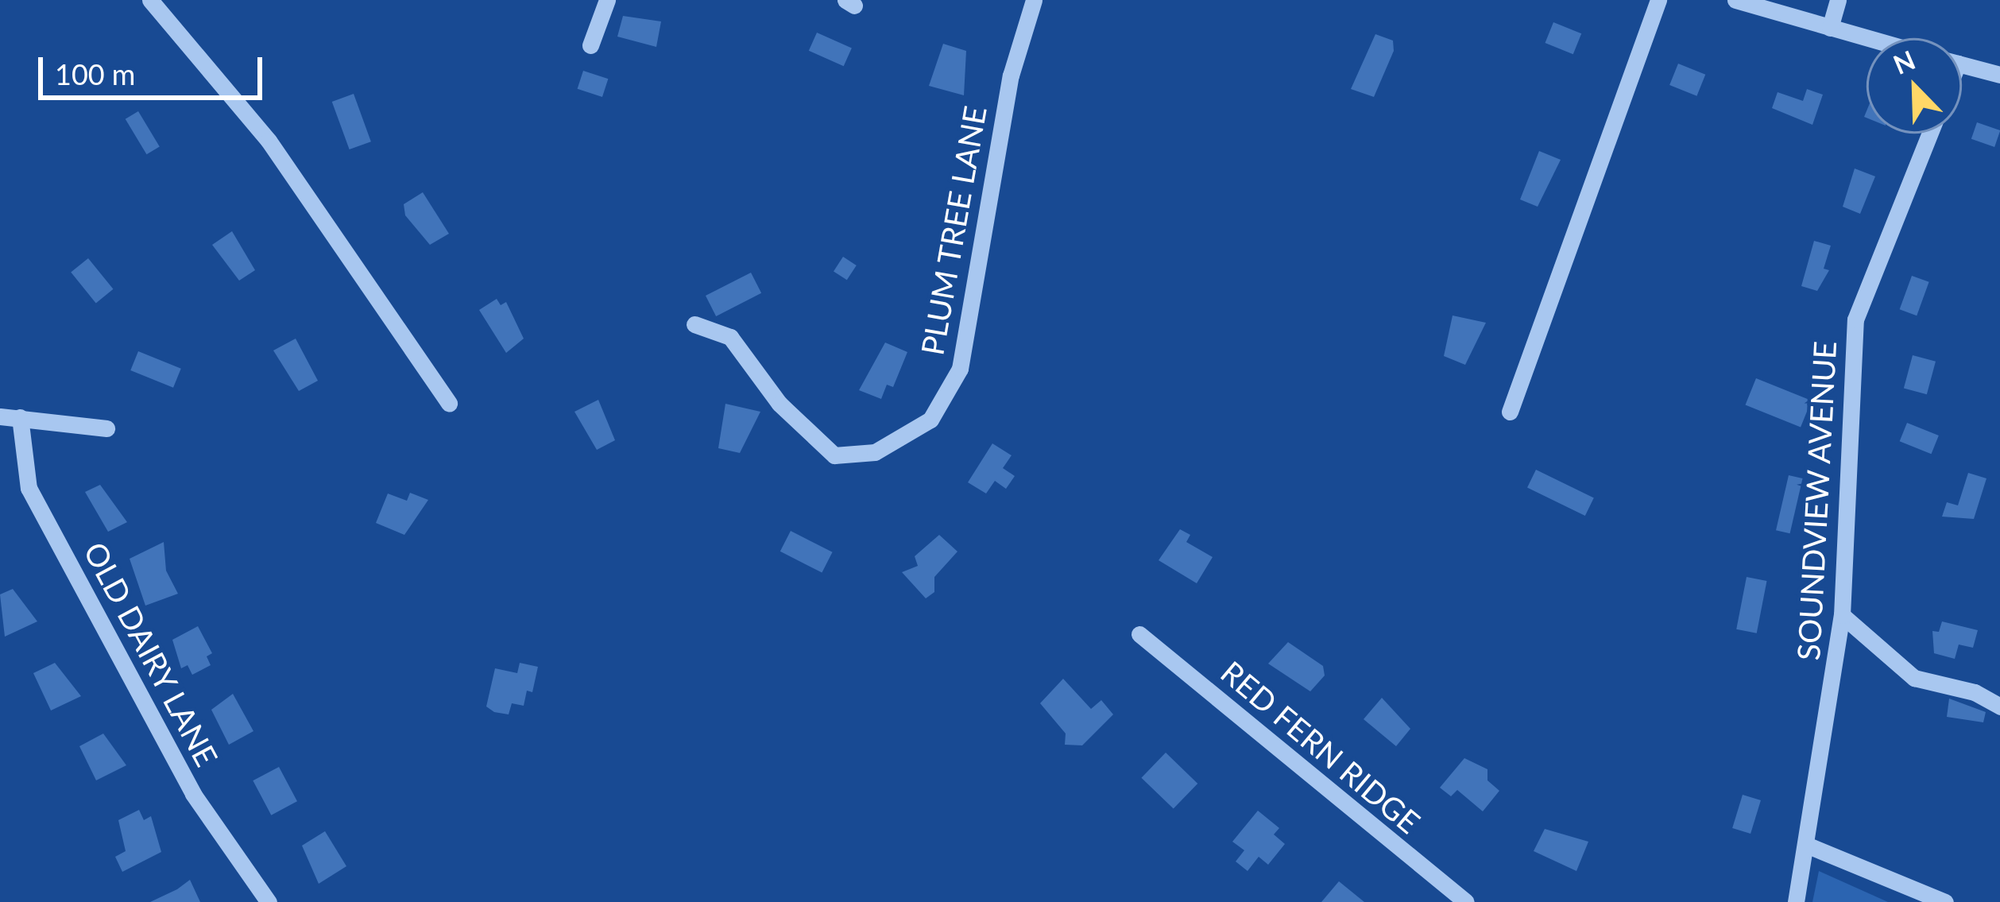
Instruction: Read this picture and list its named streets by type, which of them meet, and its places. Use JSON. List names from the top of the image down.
{
  "streets": {
    "street": [
      "PLUM TREE LANE",
      "SOUNDVIEW AVENUE",
      "OLD DAIRY LANE",
      "RED FERN RIDGE"
    ]
  },
  "scale_bar": "100 m",
  "north": "top left"
}
